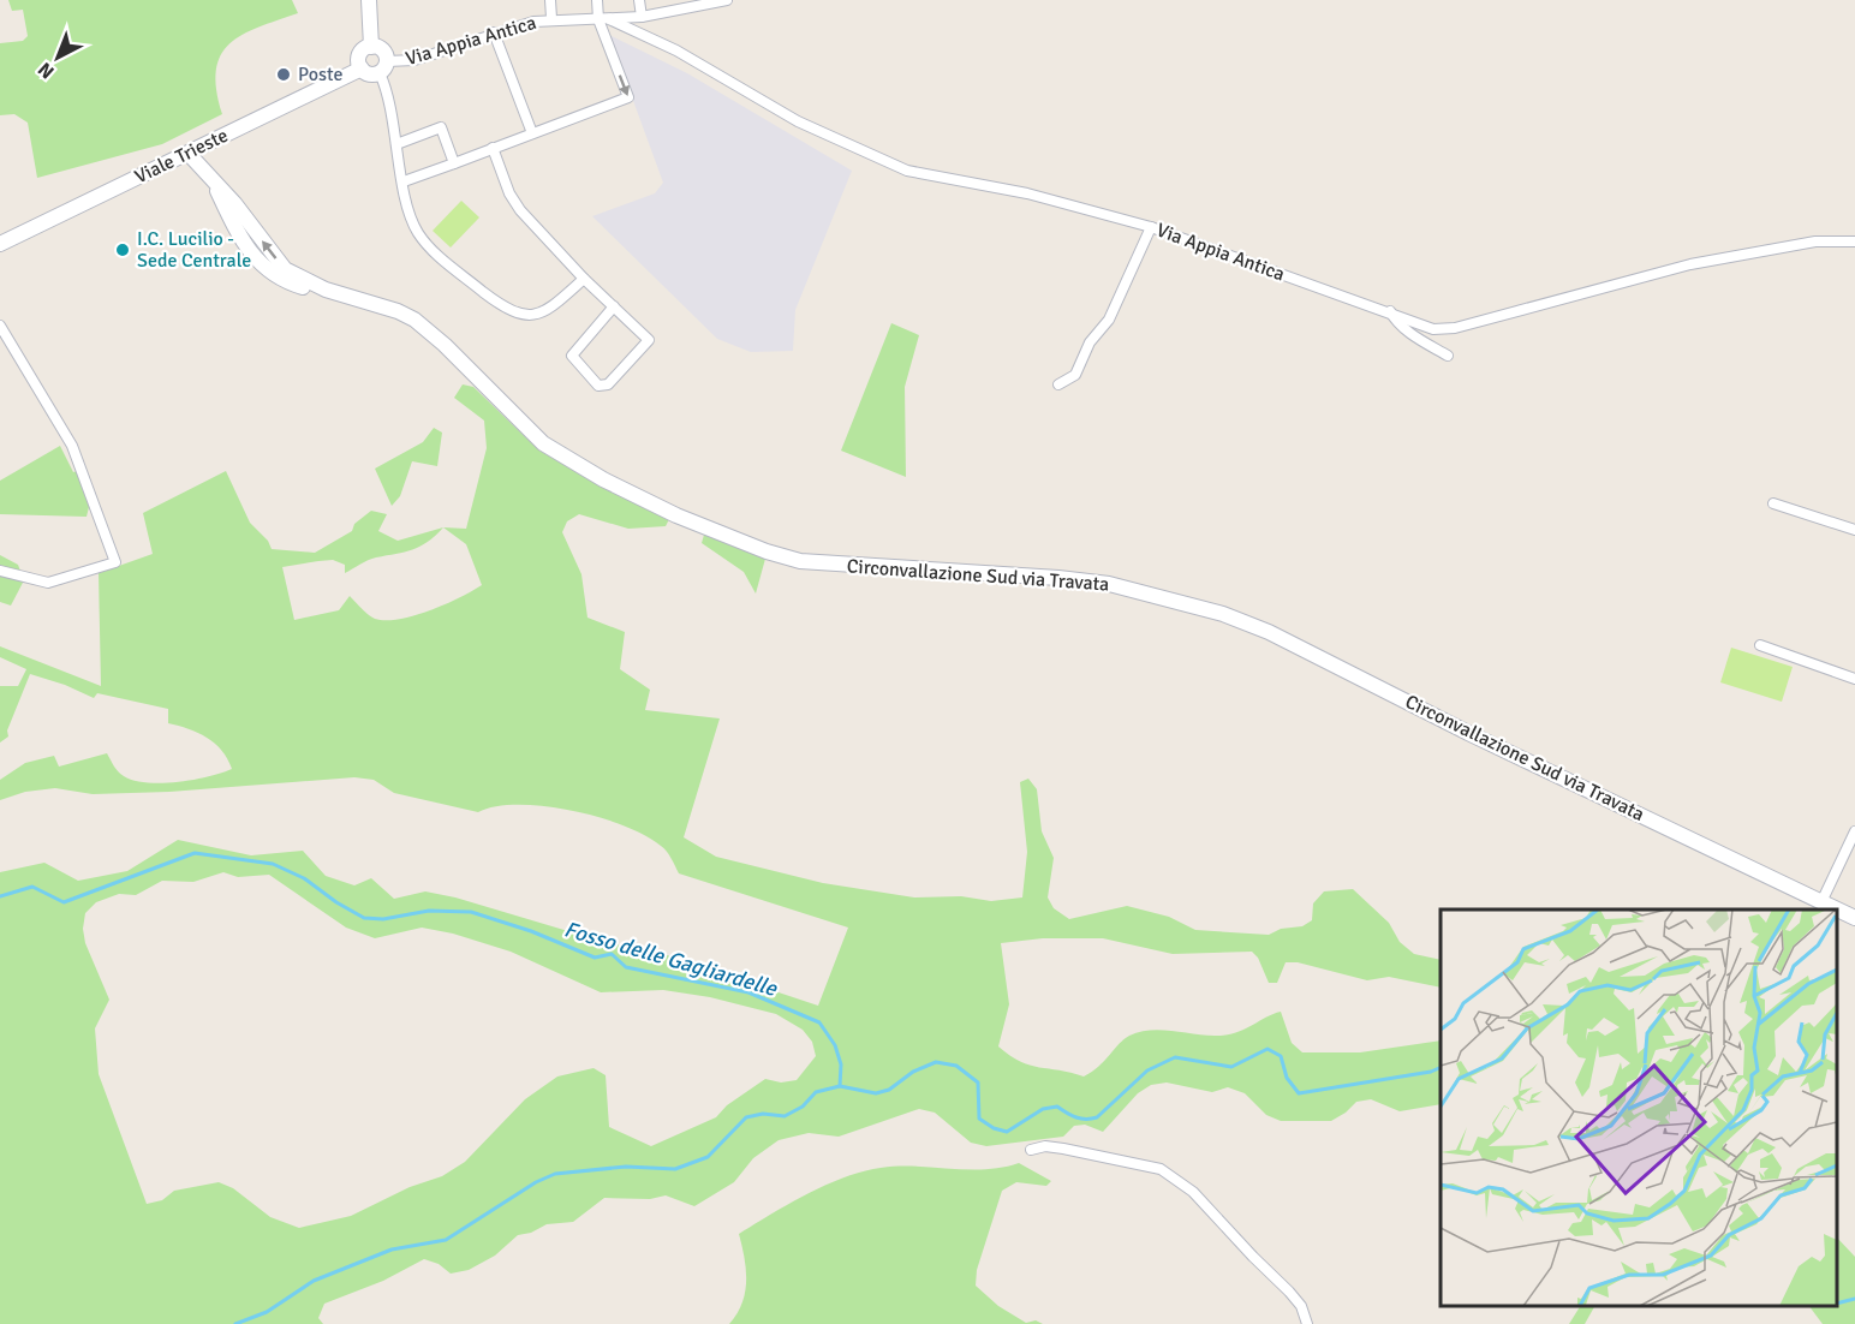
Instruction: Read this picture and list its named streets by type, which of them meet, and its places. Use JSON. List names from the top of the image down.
{
  "streets": {
    "street": ["Via Appia Antica", "Viale Trieste", "Circonvallazione Sud via Travata"]
  },
  "crossings": [
    ["Via Appia Antica", "Viale Trieste"],
    ["Viale Trieste", "Circonvallazione Sud via Travata"]
  ],
  "water": ["Fosso delle Gagliardelle"],
  "places": ["Poste", "I.C. Lucilio - Sede Centrale"],
  "north": "bottom left"
}
